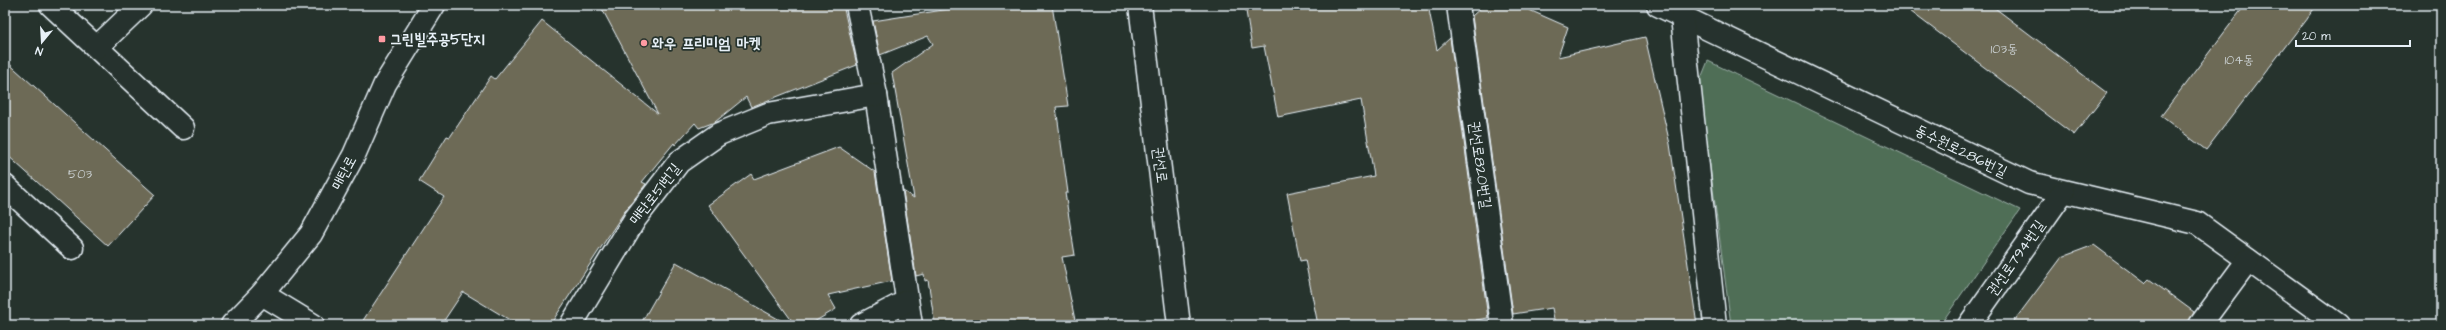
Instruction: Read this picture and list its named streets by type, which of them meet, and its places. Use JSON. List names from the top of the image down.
{
  "streets": {
    "street": [
      "동수원로286번길",
      "권선로",
      "권선로820번길",
      "매탄로",
      "매탄로51번길",
      "권선로794번길"
    ]
  },
  "crossings": [
    ["동수원로286번길", "권선로794번길"]
  ],
  "places": {
    "transit": ["그린빌주공5단지"],
    "other": ["와우 프리미엄 마켓"]
  },
  "house_numbers": ["103동", "104동", "503"],
  "scale_bar": "20 m",
  "north": "bottom"
}
